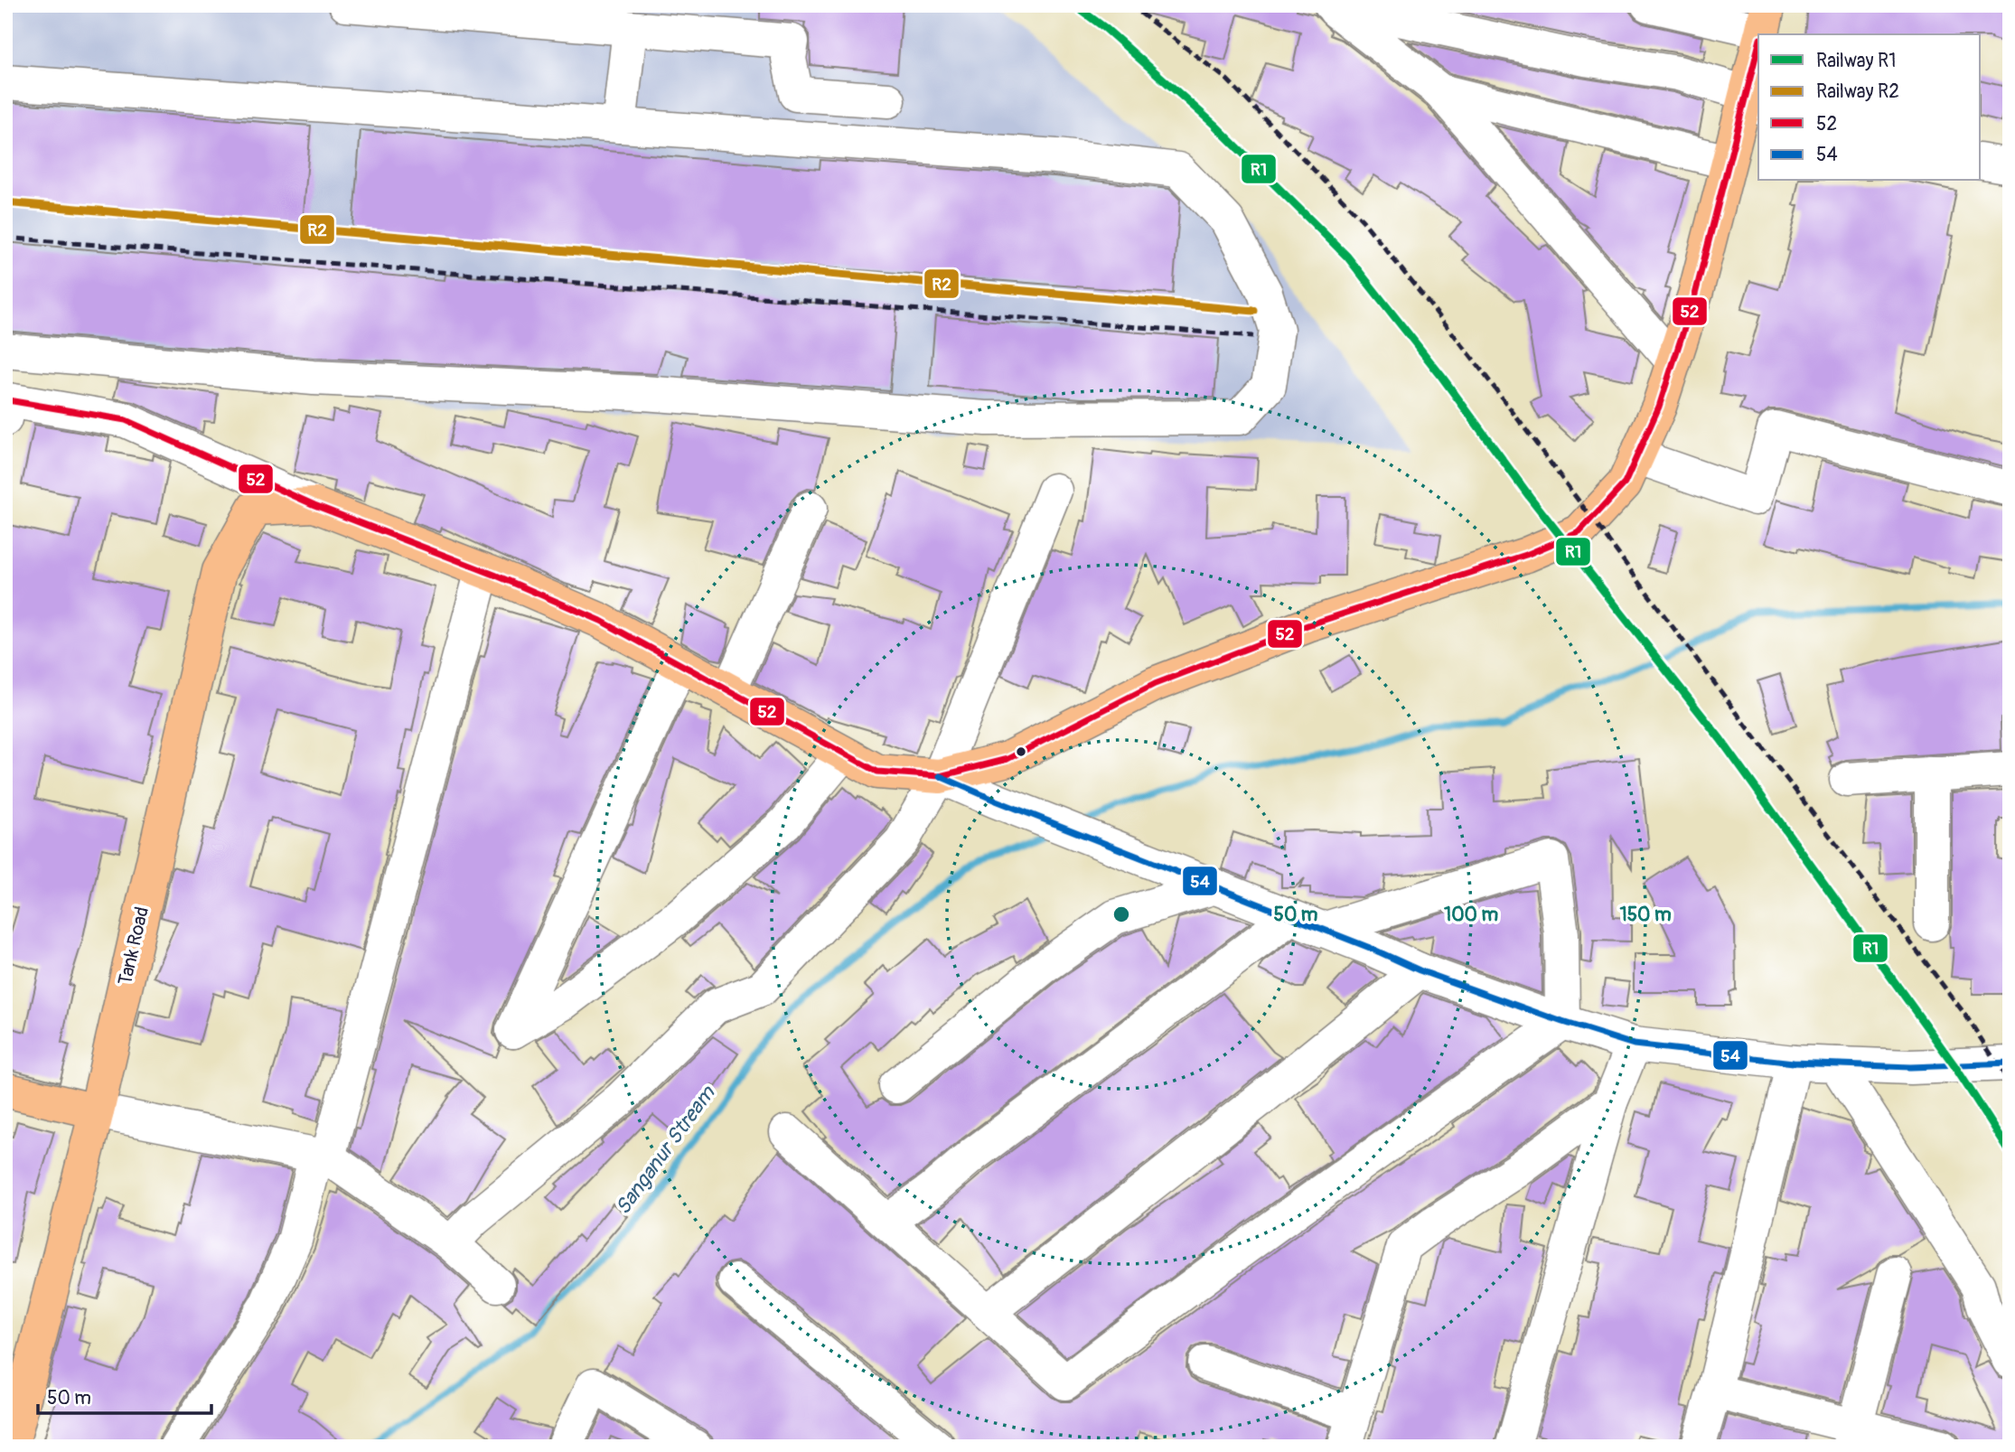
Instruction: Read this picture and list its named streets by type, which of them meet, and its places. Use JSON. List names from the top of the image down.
{
  "streets": {
    "main road": ["Tank Road"]
  },
  "water": ["Sanganur Stream"],
  "lines": [
    "rail line R1",
    "transit line 52",
    "rail line R2",
    "transit line 54"
  ],
  "legend": [
    "Railway R1",
    "Railway R2",
    "52",
    "54"
  ],
  "scale_bar": "50 m",
  "rings": ["50 m", "100 m", "150 m"]
}
